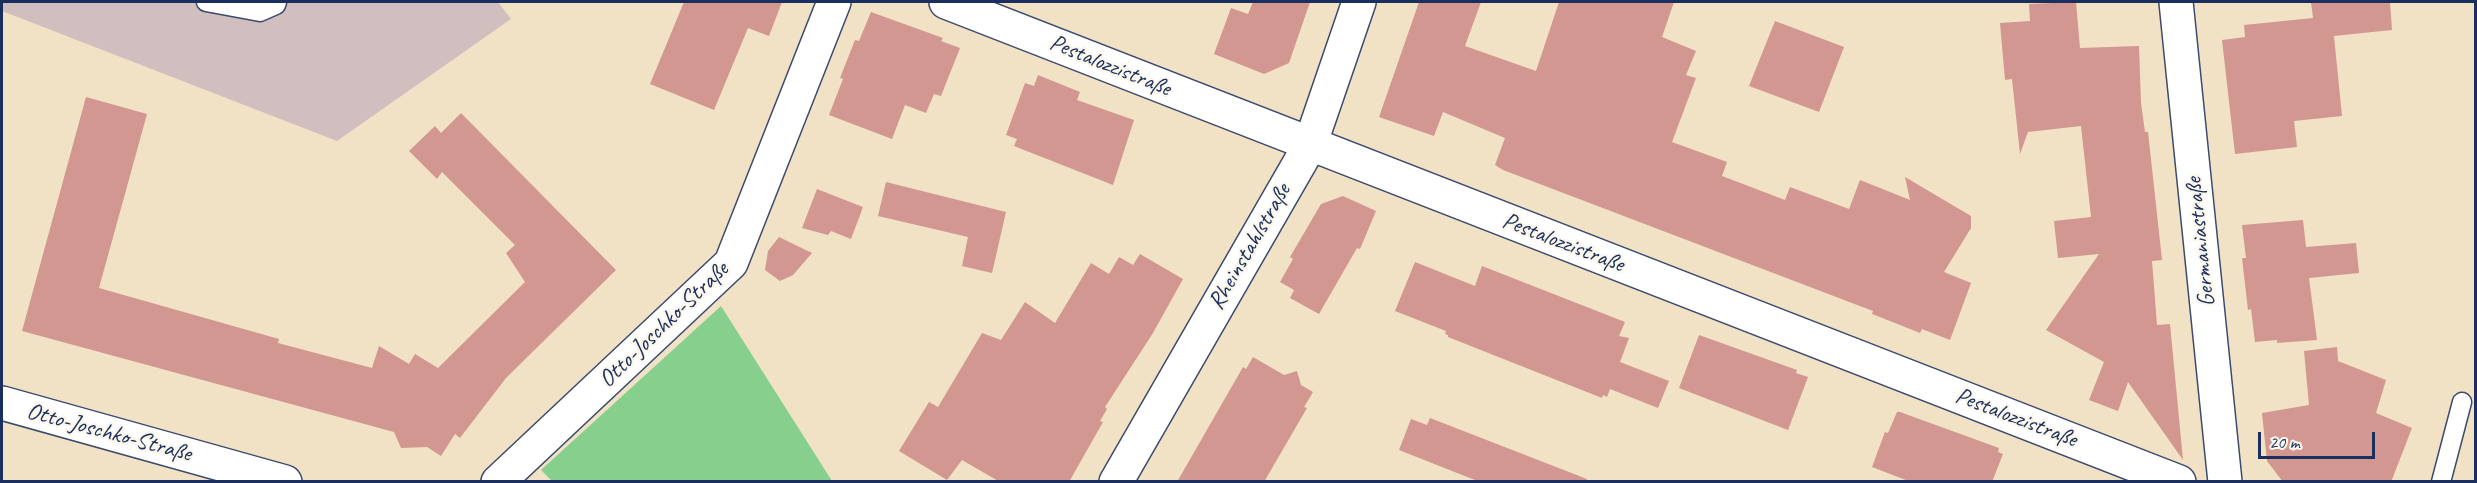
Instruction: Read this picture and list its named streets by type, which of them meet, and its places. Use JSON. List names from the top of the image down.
{
  "streets": {
    "street": [
      "Pestalozzistraße",
      "Germaniastraße",
      "Rheinstahlstraße",
      "Otto-Joschko-Straße"
    ]
  },
  "crossings": [
    ["Pestalozzistraße", "Rheinstahlstraße"]
  ],
  "scale_bar": "20 m"
}
